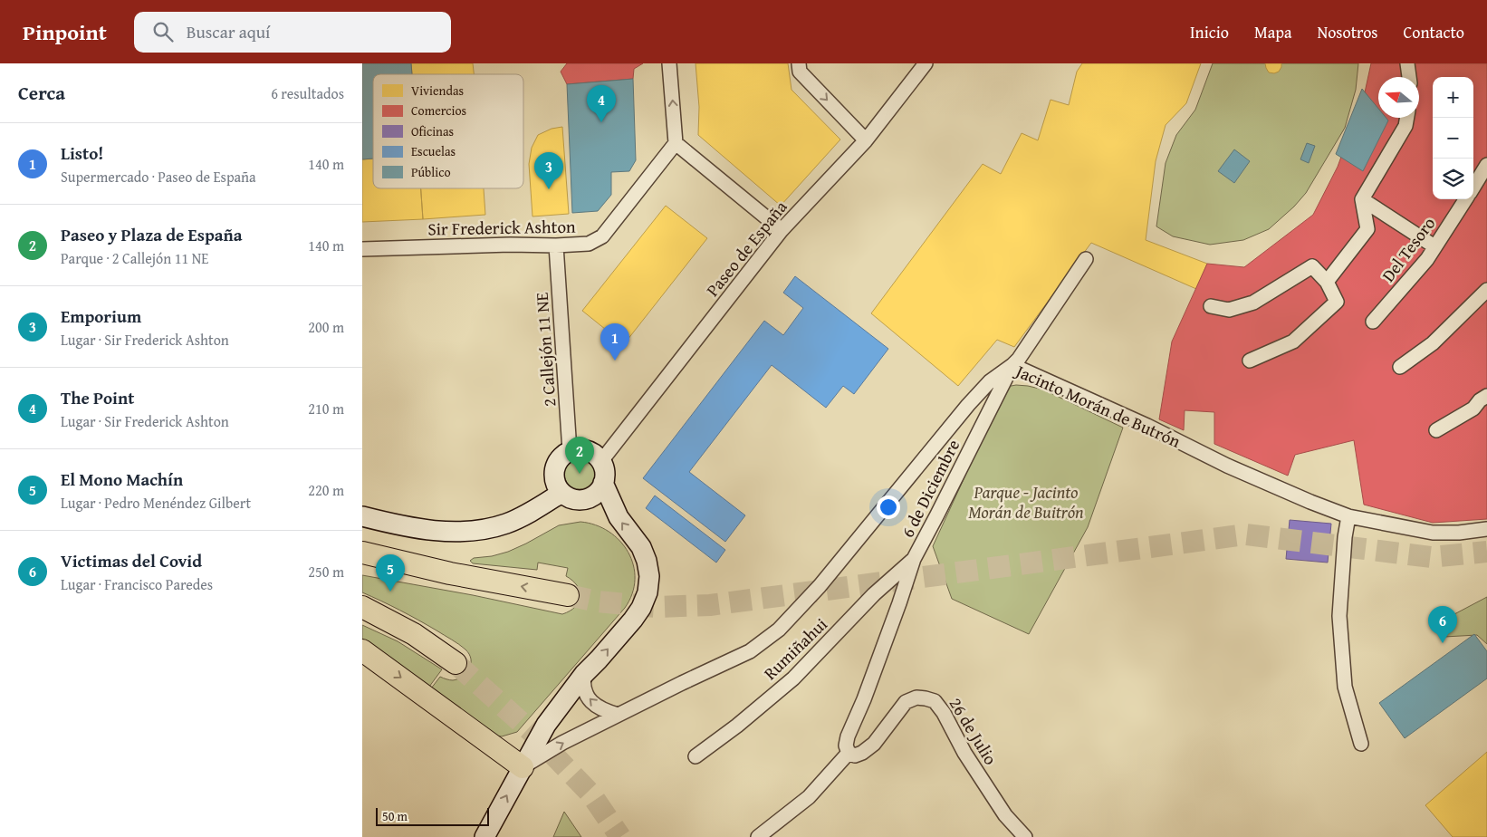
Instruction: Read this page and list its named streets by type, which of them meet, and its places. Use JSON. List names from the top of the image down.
{
  "streets": {
    "street": [
      "Sir Frederick Ashton",
      "Paseo de España",
      "Del Tesoro",
      "2 Callejón 11 NE",
      "Jacinto Morán de Butrón",
      "6 de Diciembre",
      "Rumiñahui",
      "26 de Julio"
    ]
  },
  "crossings": [
    ["Sir Frederick Ashton", "2 Callejón 11 NE"],
    ["Paseo de España", "2 Callejón 11 NE"],
    ["Paseo de España", "Jacinto Morán de Butrón"],
    ["2 Callejón 11 NE", "Jacinto Morán de Butrón"],
    ["Jacinto Morán de Butrón", "6 de Diciembre"],
    ["6 de Diciembre", "Rumiñahui"],
    ["6 de Diciembre", "26 de Julio"]
  ],
  "parks": ["Parque - Jacinto Morán de Buitrón"],
  "legend": [
    "Viviendas",
    "Comercios",
    "Oficinas",
    "Escuelas",
    "Público"
  ],
  "scale_bar": "50 m",
  "north": "left",
  "page": {
    "header": "Pinpoint",
    "search": "Buscar aquí",
    "nav": [
      "Inicio",
      "Mapa",
      "Nosotros",
      "Contacto"
    ],
    "heading": ["Cerca", "6 resultados"],
    "map_buttons": ["+", "−"],
    "pins": [
      "4",
      "3",
      "1",
      "2",
      "5",
      "6"
    ],
    "list": [
      {
        "mark": "1",
        "name": "Listo!",
        "note": "Supermercado · Paseo de España",
        "value": "140 m"
      },
      {
        "mark": "2",
        "name": "Paseo y Plaza de España",
        "note": "Parque · 2 Callejón 11 NE",
        "value": "140 m"
      },
      {
        "mark": "3",
        "name": "Emporium",
        "note": "Lugar · Sir Frederick Ashton",
        "value": "200 m"
      },
      {
        "mark": "4",
        "name": "The Point",
        "note": "Lugar · Sir Frederick Ashton",
        "value": "210 m"
      },
      {
        "mark": "5",
        "name": "El Mono Machín",
        "note": "Lugar · Pedro Menéndez Gilbert",
        "value": "220 m"
      },
      {
        "mark": "6",
        "name": "Victimas del Covid",
        "note": "Lugar · Francisco Paredes",
        "value": "250 m"
      }
    ],
    "scale": "50 m"
  }
}
